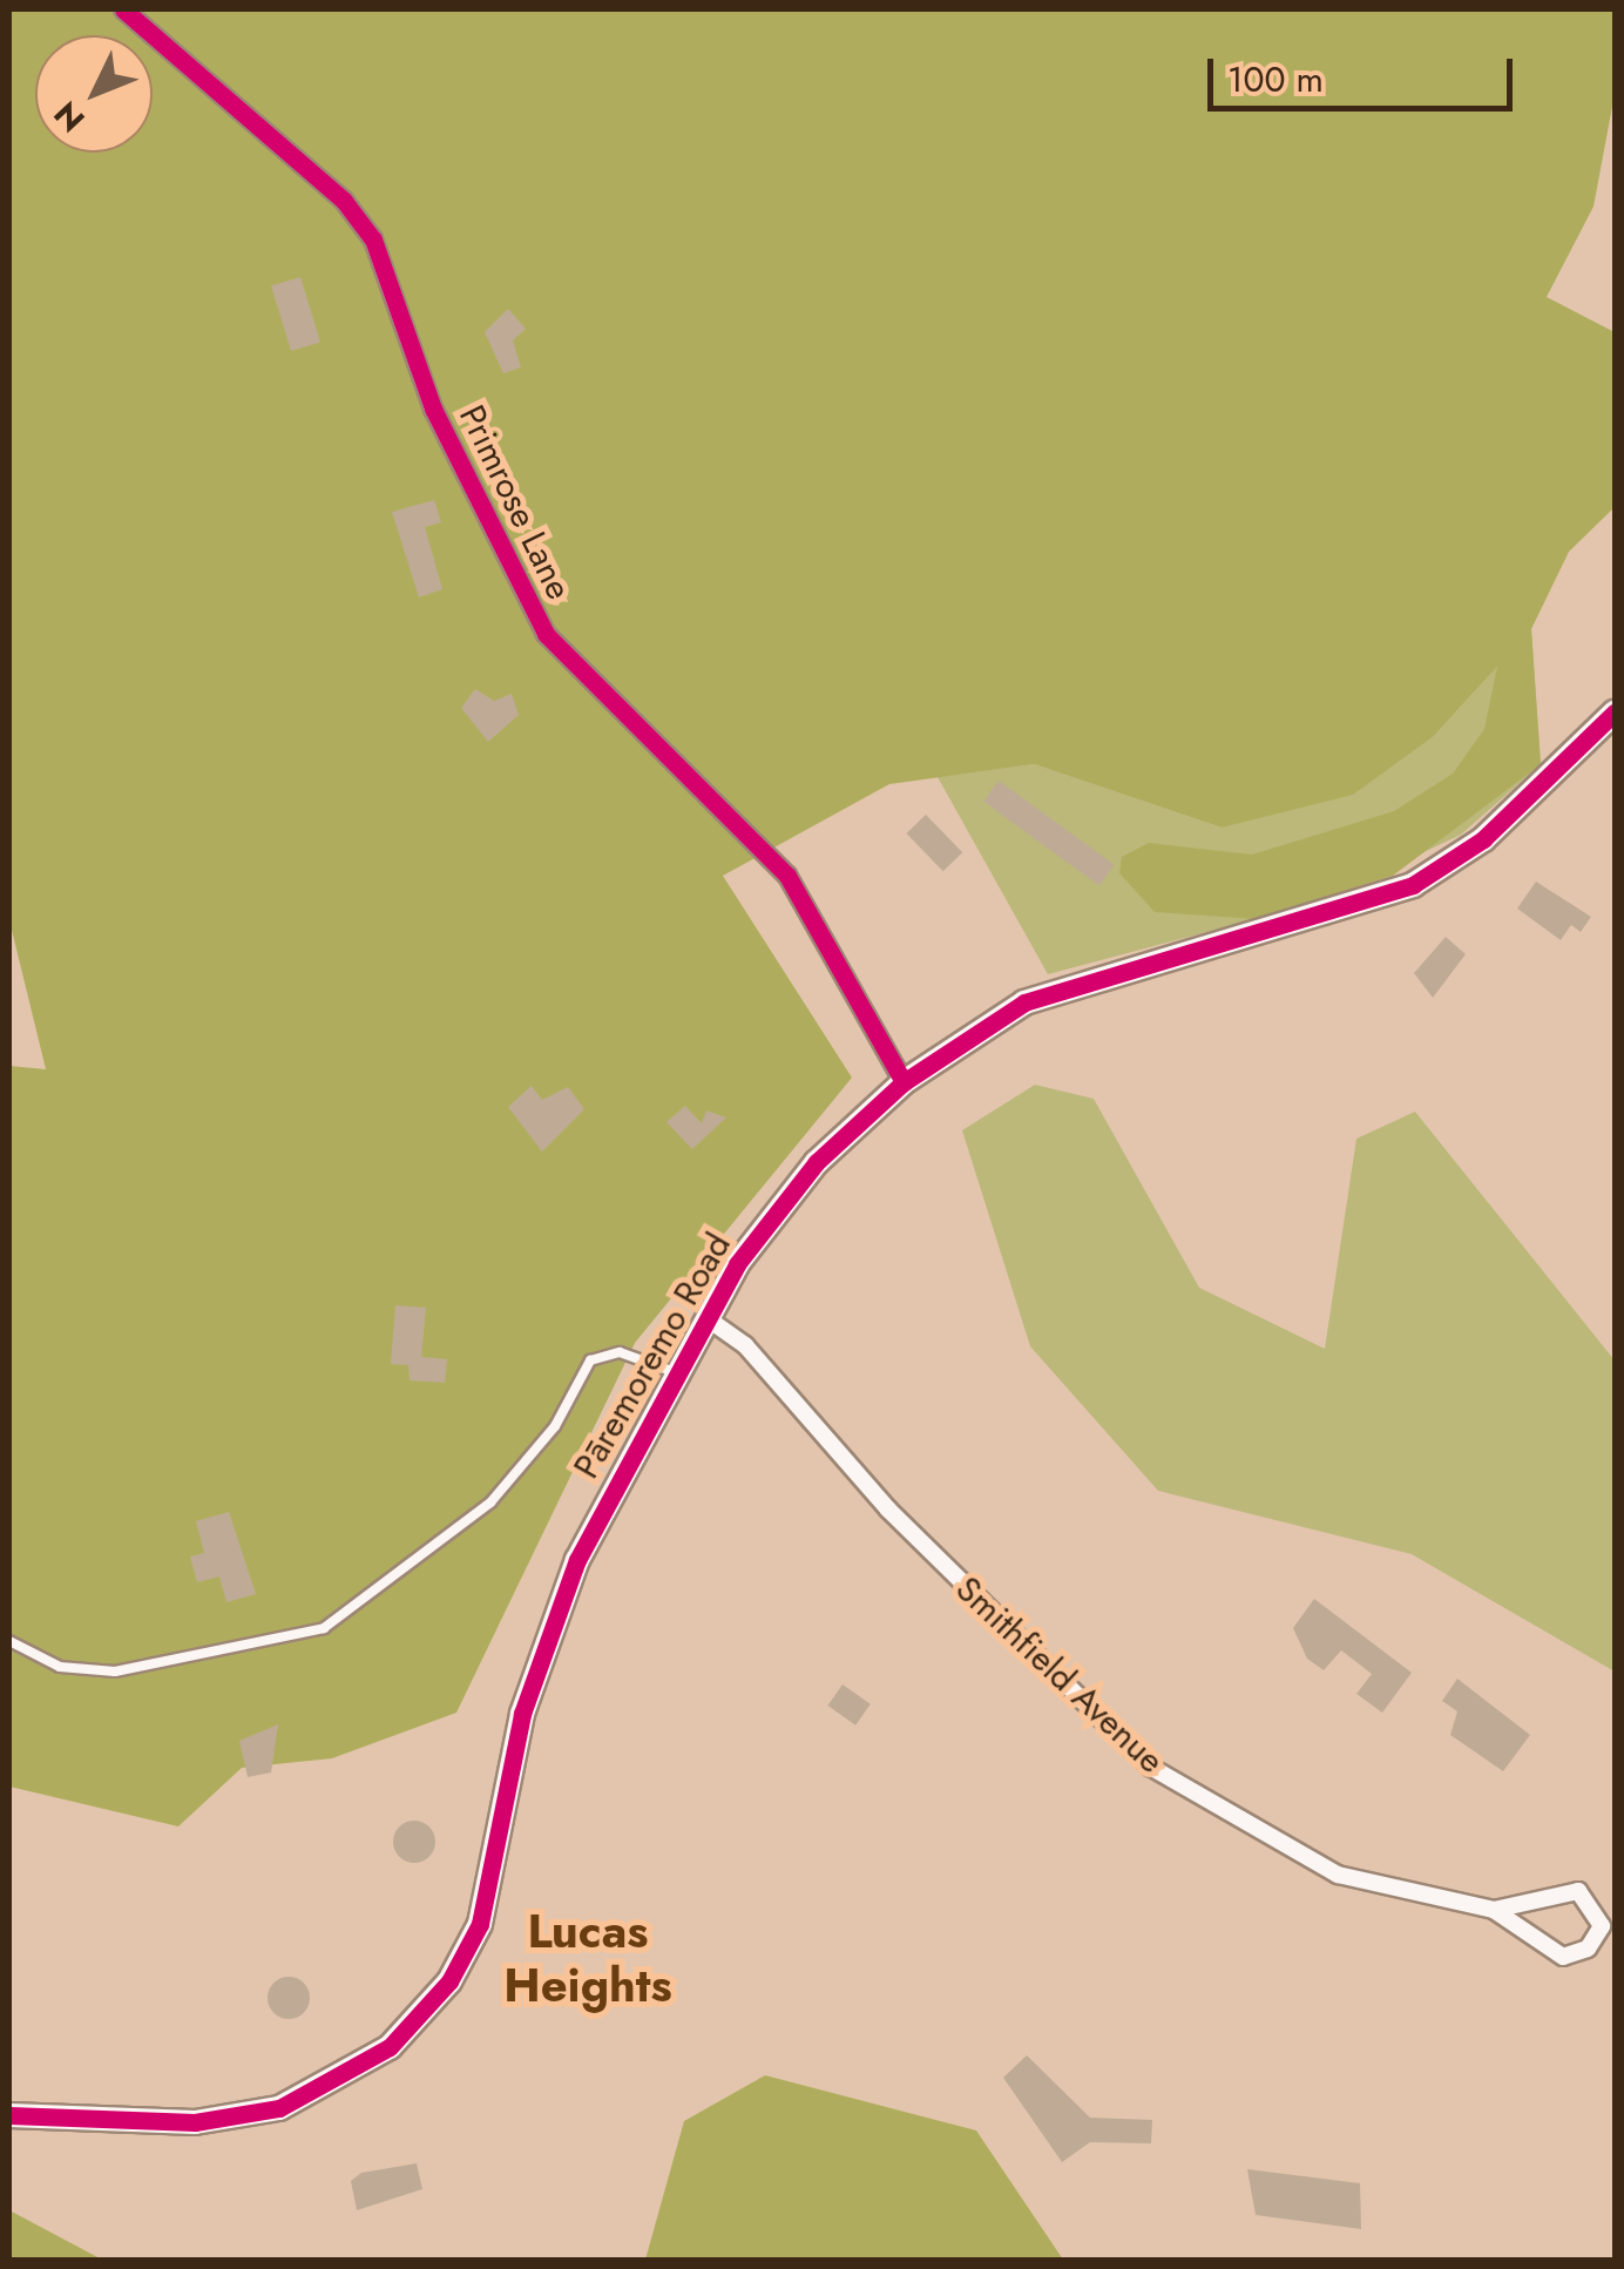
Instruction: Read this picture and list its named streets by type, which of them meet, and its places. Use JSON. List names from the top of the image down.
{
  "streets": {
    "street": ["Primrose Lane", "Pāremoremo Road", "Smithfield Avenue"]
  },
  "crossings": [
    ["Primrose Lane", "Pāremoremo Road"],
    ["Pāremoremo Road", "Smithfield Avenue"]
  ],
  "districts": ["Lucas Heights"],
  "scale_bar": "100 m",
  "north": "bottom left"
}
